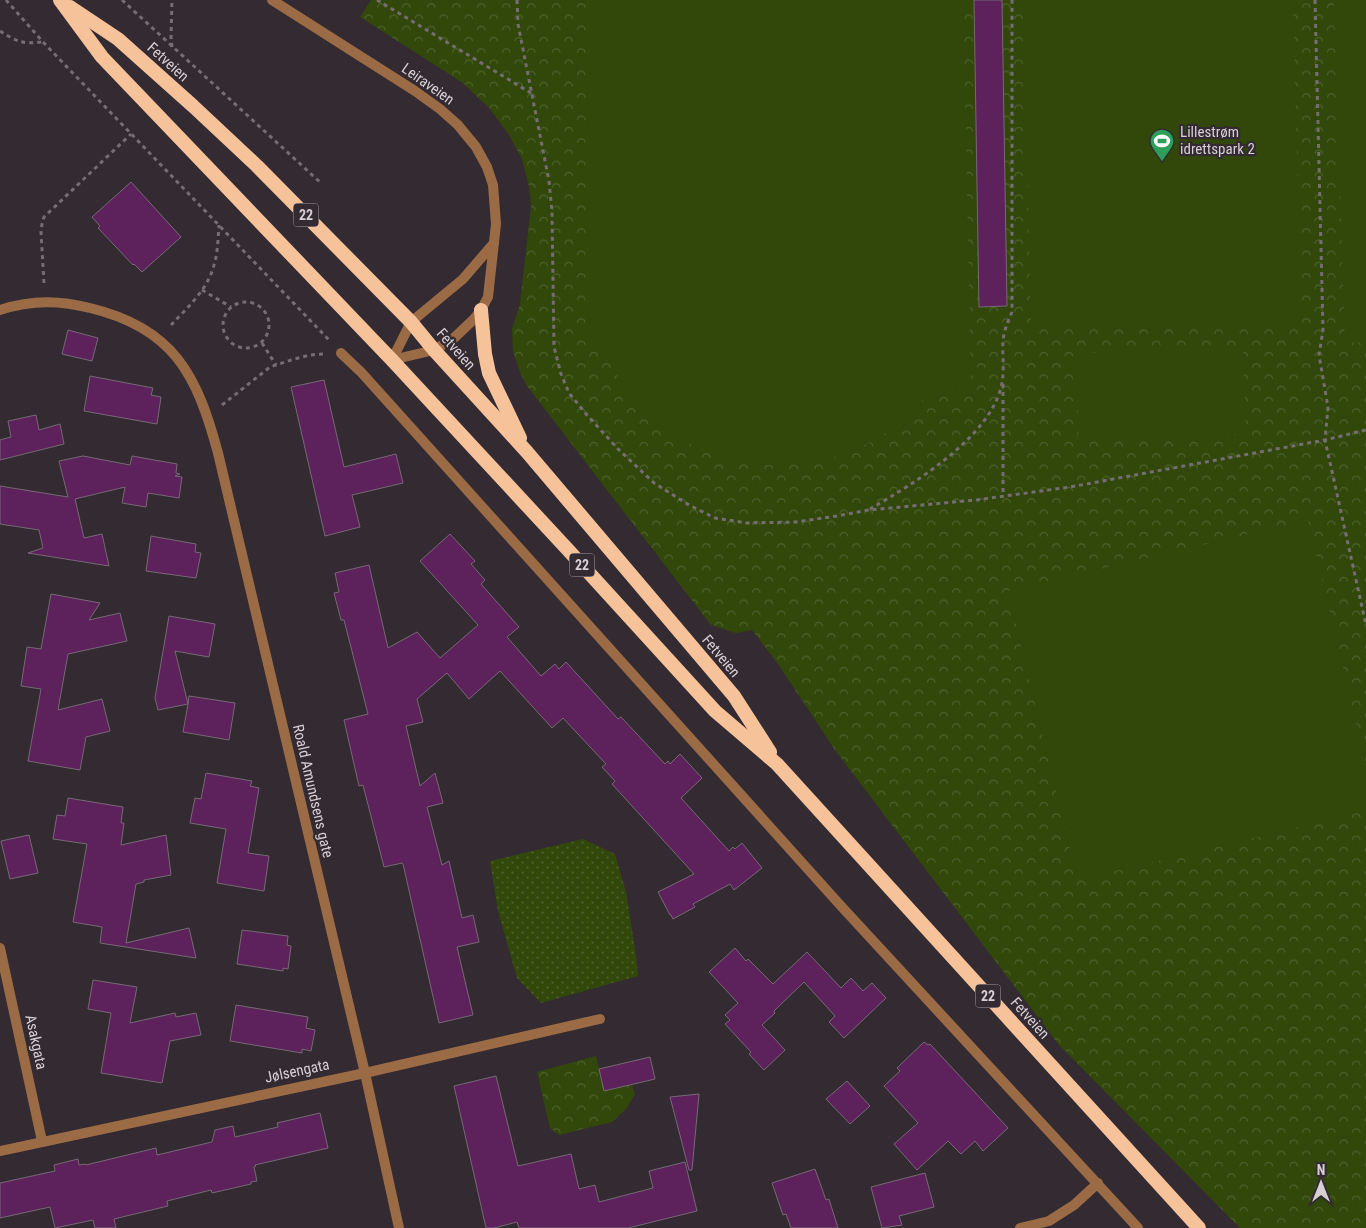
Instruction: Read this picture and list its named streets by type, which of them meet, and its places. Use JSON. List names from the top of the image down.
{
  "streets": {
    "highway": ["Fetveien", "22"],
    "street": [
      "Leiraveien",
      "Roald Amundsens gate",
      "Asakgata",
      "Jølsengata"
    ]
  },
  "crossings": [
    ["Fetveien", "Leiraveien"],
    ["Roald Amundsens gate", "Jølsengata"],
    ["Asakgata", "Jølsengata"]
  ],
  "places": {
    "sports": ["Lillestrøm idrettspark 2"]
  },
  "north": "top"
}
